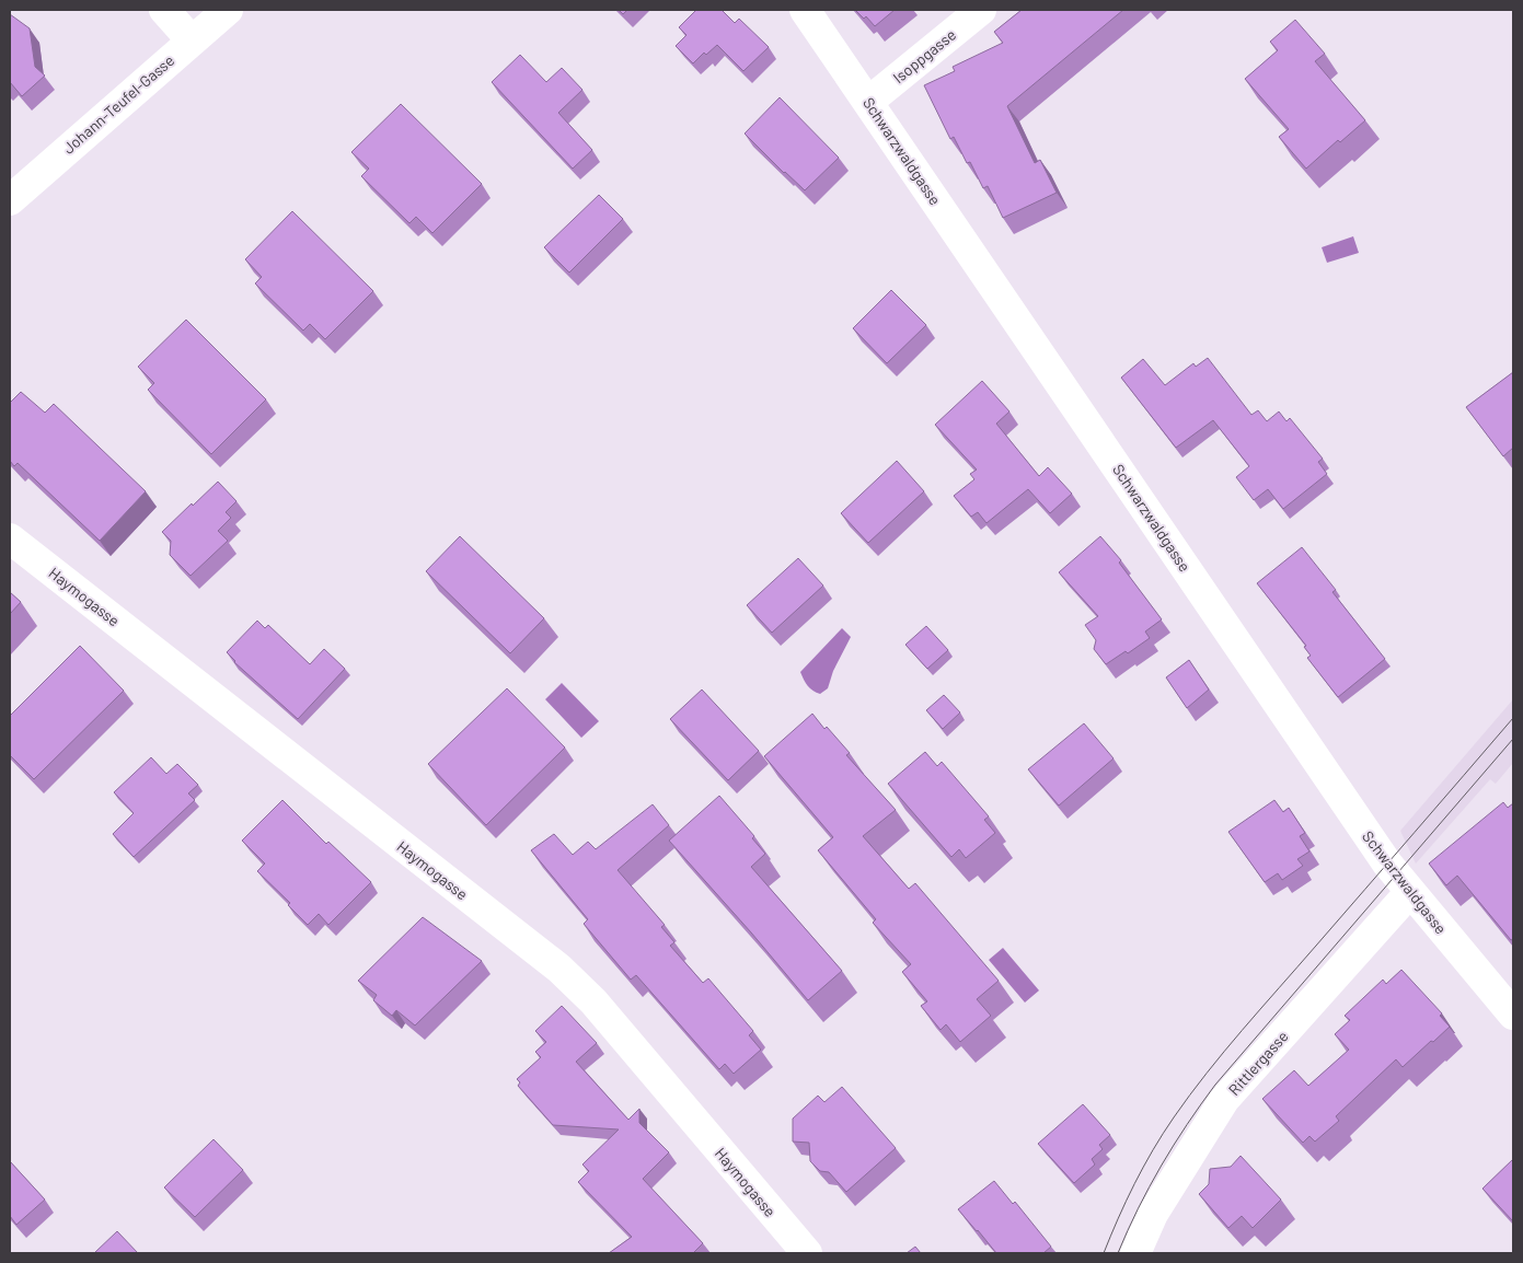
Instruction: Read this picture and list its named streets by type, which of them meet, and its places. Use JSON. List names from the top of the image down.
{
  "streets": {
    "street": [
      "Isoppgasse",
      "Johann-Teufel-Gasse",
      "Schwarzwaldgasse",
      "Haymogasse",
      "Rittlergasse"
    ]
  },
  "crossings": [
    ["Isoppgasse", "Schwarzwaldgasse"],
    ["Schwarzwaldgasse", "Rittlergasse"]
  ]
}
